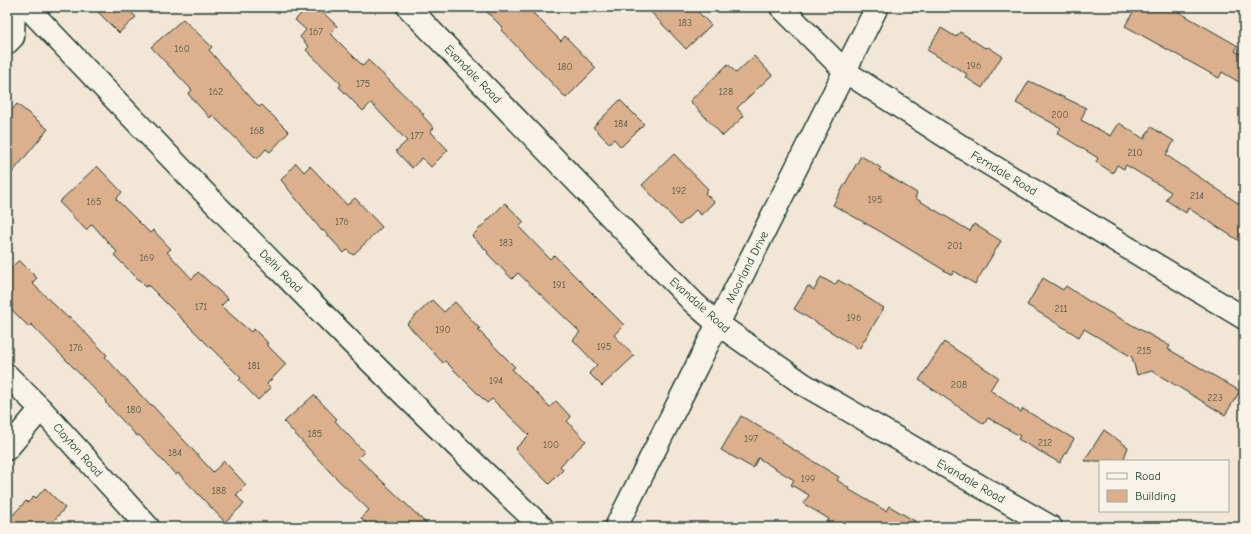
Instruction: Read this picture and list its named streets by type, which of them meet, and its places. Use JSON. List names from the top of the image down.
{
  "streets": {
    "street": [
      "Evandale Road",
      "Ferndale Road",
      "Moorland Drive",
      "Delhi Road",
      "Clayton Road"
    ]
  },
  "crossings": [
    ["Evandale Road", "Moorland Drive"],
    ["Ferndale Road", "Moorland Drive"]
  ],
  "house_numbers": [
    "183",
    "167",
    "160",
    "196",
    "180",
    "175",
    "162",
    "128",
    "200",
    "184",
    "168",
    "177",
    "210",
    "192",
    "214",
    "195",
    "165",
    "176",
    "183",
    "201",
    "169",
    "191",
    "171",
    "211",
    "196",
    "190",
    "195",
    "176",
    "215",
    "181",
    "194",
    "208",
    "223",
    "180",
    "185",
    "197",
    "212",
    "100",
    "184",
    "199",
    "188"
  ],
  "legend": ["Road", "Building"]
}
